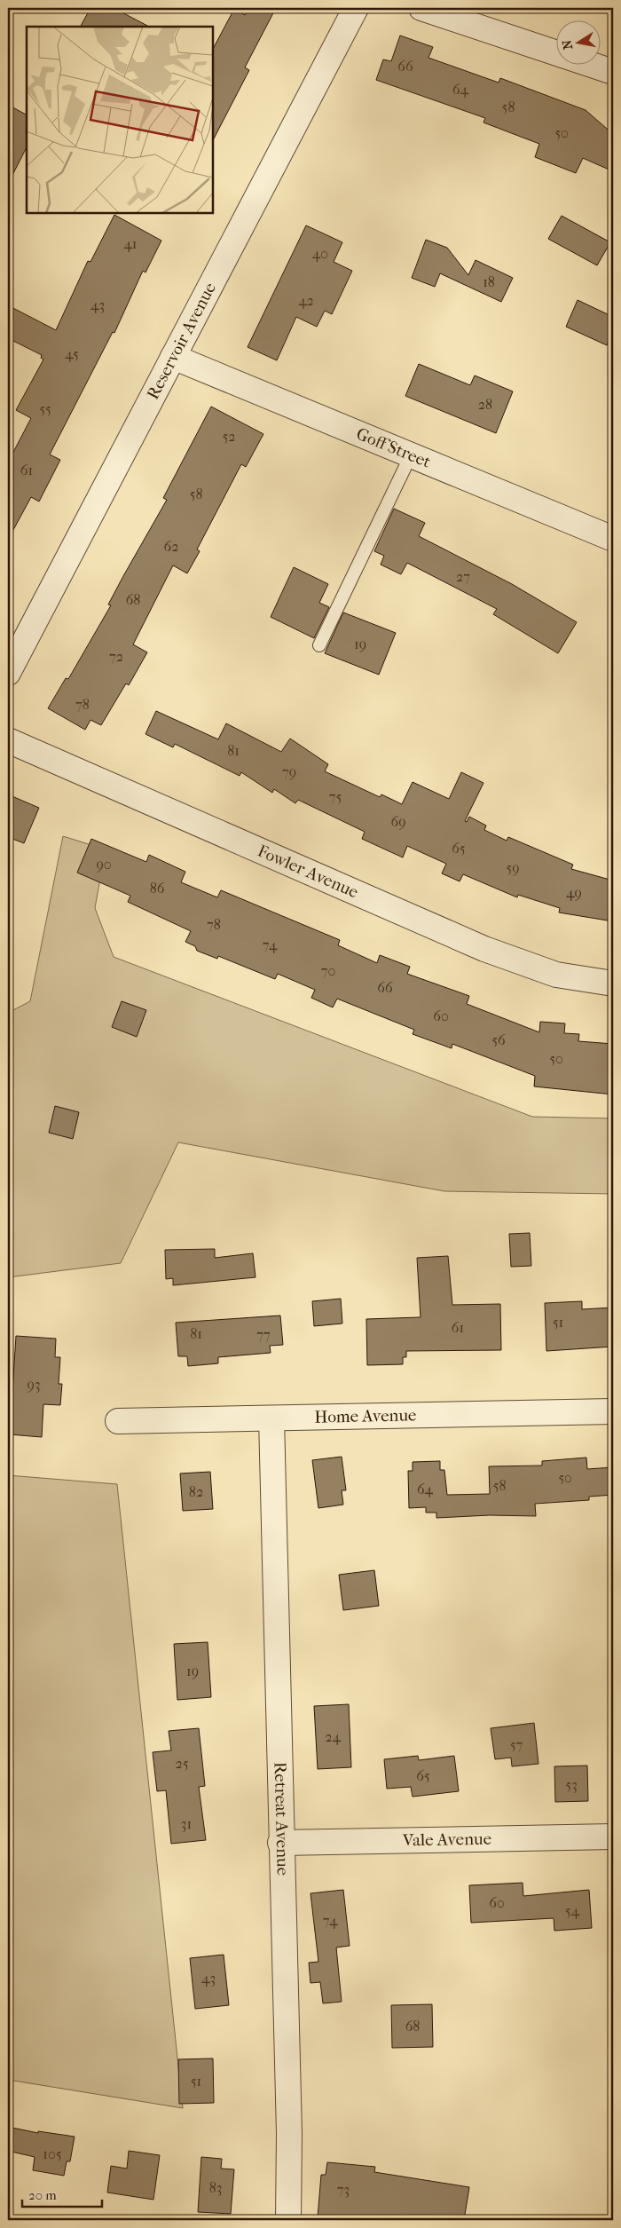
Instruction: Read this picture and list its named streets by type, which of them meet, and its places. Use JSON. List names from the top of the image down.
{
  "streets": {
    "street": [
      "Reservoir Avenue",
      "Goff Street",
      "Fowler Avenue",
      "Home Avenue",
      "Retreat Avenue",
      "Vale Avenue"
    ]
  },
  "crossings": [
    ["Reservoir Avenue", "Goff Street"],
    ["Home Avenue", "Retreat Avenue"],
    ["Retreat Avenue", "Vale Avenue"]
  ],
  "house_numbers": [
    "66",
    "64",
    "58",
    "50",
    "41",
    "40",
    "18",
    "42",
    "43",
    "45",
    "28",
    "55",
    "52",
    "61",
    "58",
    "62",
    "27",
    "68",
    "19",
    "72",
    "78",
    "81",
    "79",
    "75",
    "69",
    "65",
    "90",
    "59",
    "86",
    "49",
    "78",
    "74",
    "70",
    "66",
    "60",
    "56",
    "50",
    "51",
    "61",
    "81",
    "77",
    "93",
    "50",
    "58",
    "64",
    "82",
    "19",
    "24",
    "57",
    "25",
    "65",
    "53",
    "31",
    "60",
    "54",
    "74",
    "43",
    "68",
    "51",
    "105",
    "83",
    "73"
  ],
  "scale_bar": "20 m",
  "north": "left"
}
